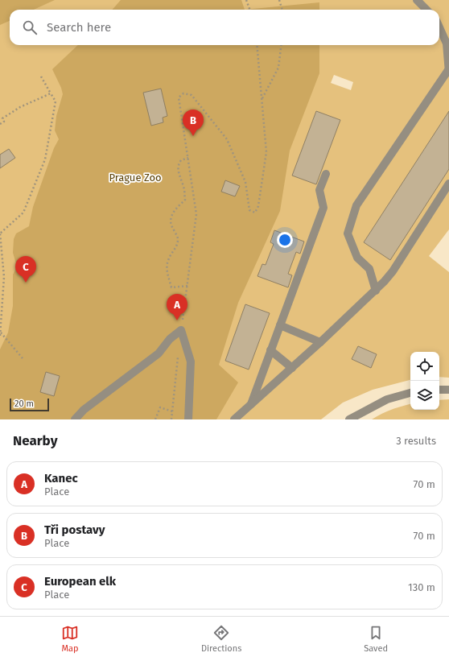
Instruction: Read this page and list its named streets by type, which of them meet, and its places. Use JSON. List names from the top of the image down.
{
  "parks": ["Prague Zoo"],
  "scale_bar": "20 m",
  "page": {
    "search": "Search here",
    "pins": ["B", "C", "A"],
    "scale": "20 m",
    "heading": ["Nearby", "3 results"],
    "list": [
      {
        "mark": "A",
        "name": "Kanec",
        "note": "Place",
        "value": "70 m"
      },
      {
        "mark": "B",
        "name": "Tři postavy",
        "note": "Place",
        "value": "70 m"
      },
      {
        "mark": "C",
        "name": "European elk",
        "note": "Place",
        "value": "130 m"
      }
    ],
    "nav": ["Map", "Directions", "Saved"]
  }
}
